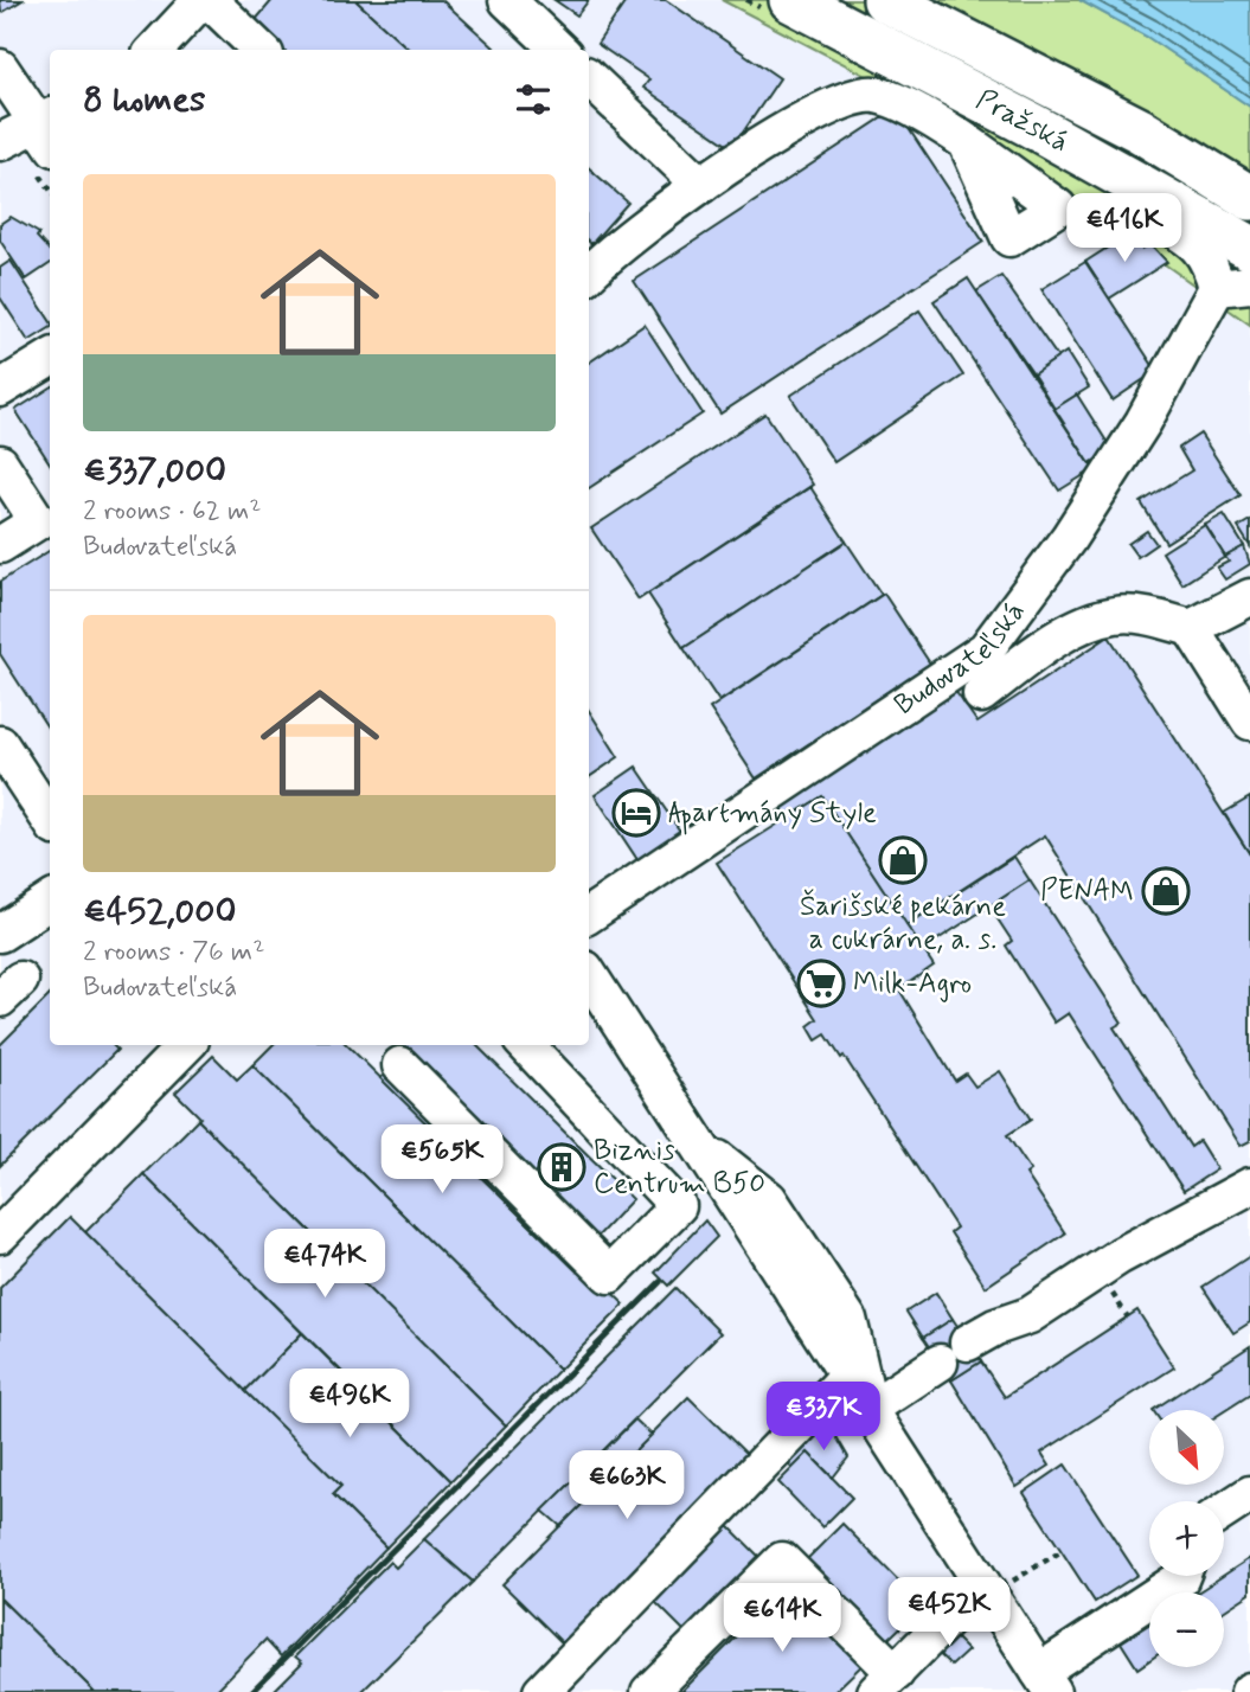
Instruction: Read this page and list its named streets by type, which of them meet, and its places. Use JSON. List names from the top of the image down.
{
  "streets": {
    "main road": ["Pražská"],
    "street": ["Budovateľská"]
  },
  "places": {
    "hotel": ["Apartmány Style"],
    "shop": ["Šarišské pekárne a cukrárne, a. s.", "PENAM"],
    "supermarket": ["Milk-Agro"],
    "building": ["Biznis Centrum B50"]
  },
  "north": "bottom right",
  "page": {
    "heading": "8 homes",
    "list": [
      {
        "name": "€337,000",
        "note": "2 rooms · 62 m² · Budovateľská"
      },
      {
        "name": "€452,000",
        "note": "2 rooms · 76 m² · Budovateľská"
      }
    ],
    "price": [
      "€416K",
      "€565K",
      "€474K",
      "€496K",
      "€337K",
      "€663K",
      "€452K",
      "€614K"
    ],
    "map_buttons": ["+", "−"]
  }
}
